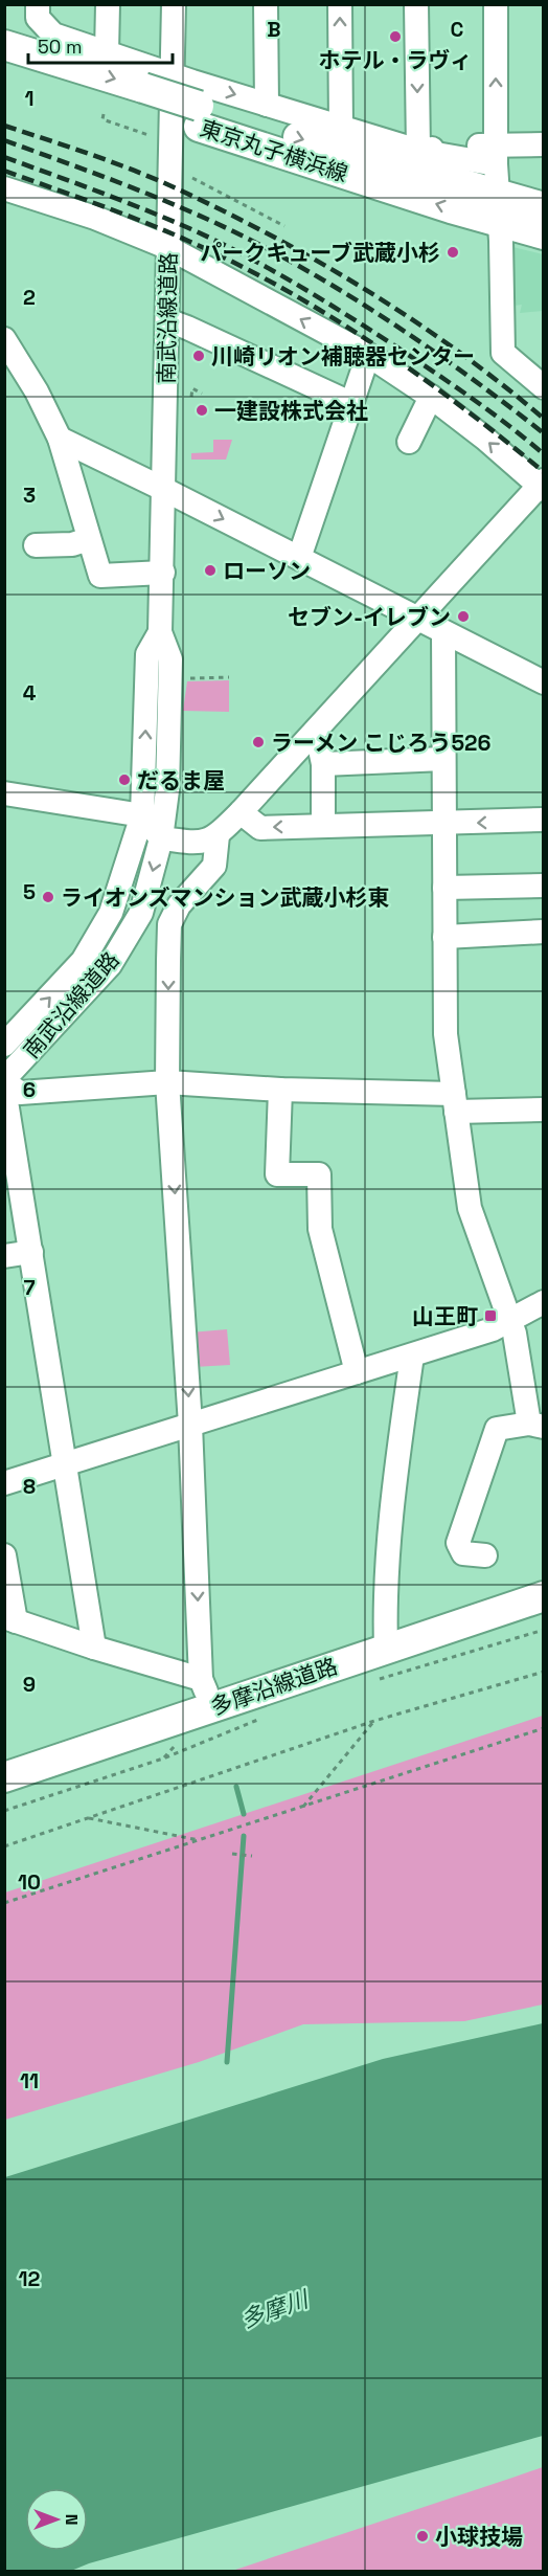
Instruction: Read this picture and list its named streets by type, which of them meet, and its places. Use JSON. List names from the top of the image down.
{
  "streets": {
    "main road": ["東京丸子横浜線", "多摩沿線道路"],
    "street": ["南武沿線道路"]
  },
  "water": ["多摩川"],
  "places": {
    "other": [
      "ホテル・ラヴィ",
      "パークキューブ武蔵小杉",
      "川崎リオン補聴器センター",
      "一建設株式会社",
      "ローソン",
      "セブン-イレブン",
      "ラーメン こじろう526",
      "だるま屋",
      "ライオンズマンション武蔵小杉東",
      "小球技場"
    ],
    "transit": ["山王町"]
  },
  "scale_bar": "50 m",
  "north": "right",
  "grid": {
    "columns": ["B", "C"],
    "rows": [
      "1",
      "2",
      "3",
      "4",
      "5",
      "6",
      "7",
      "8",
      "9",
      "10",
      "11",
      "12"
    ]
  }
}
